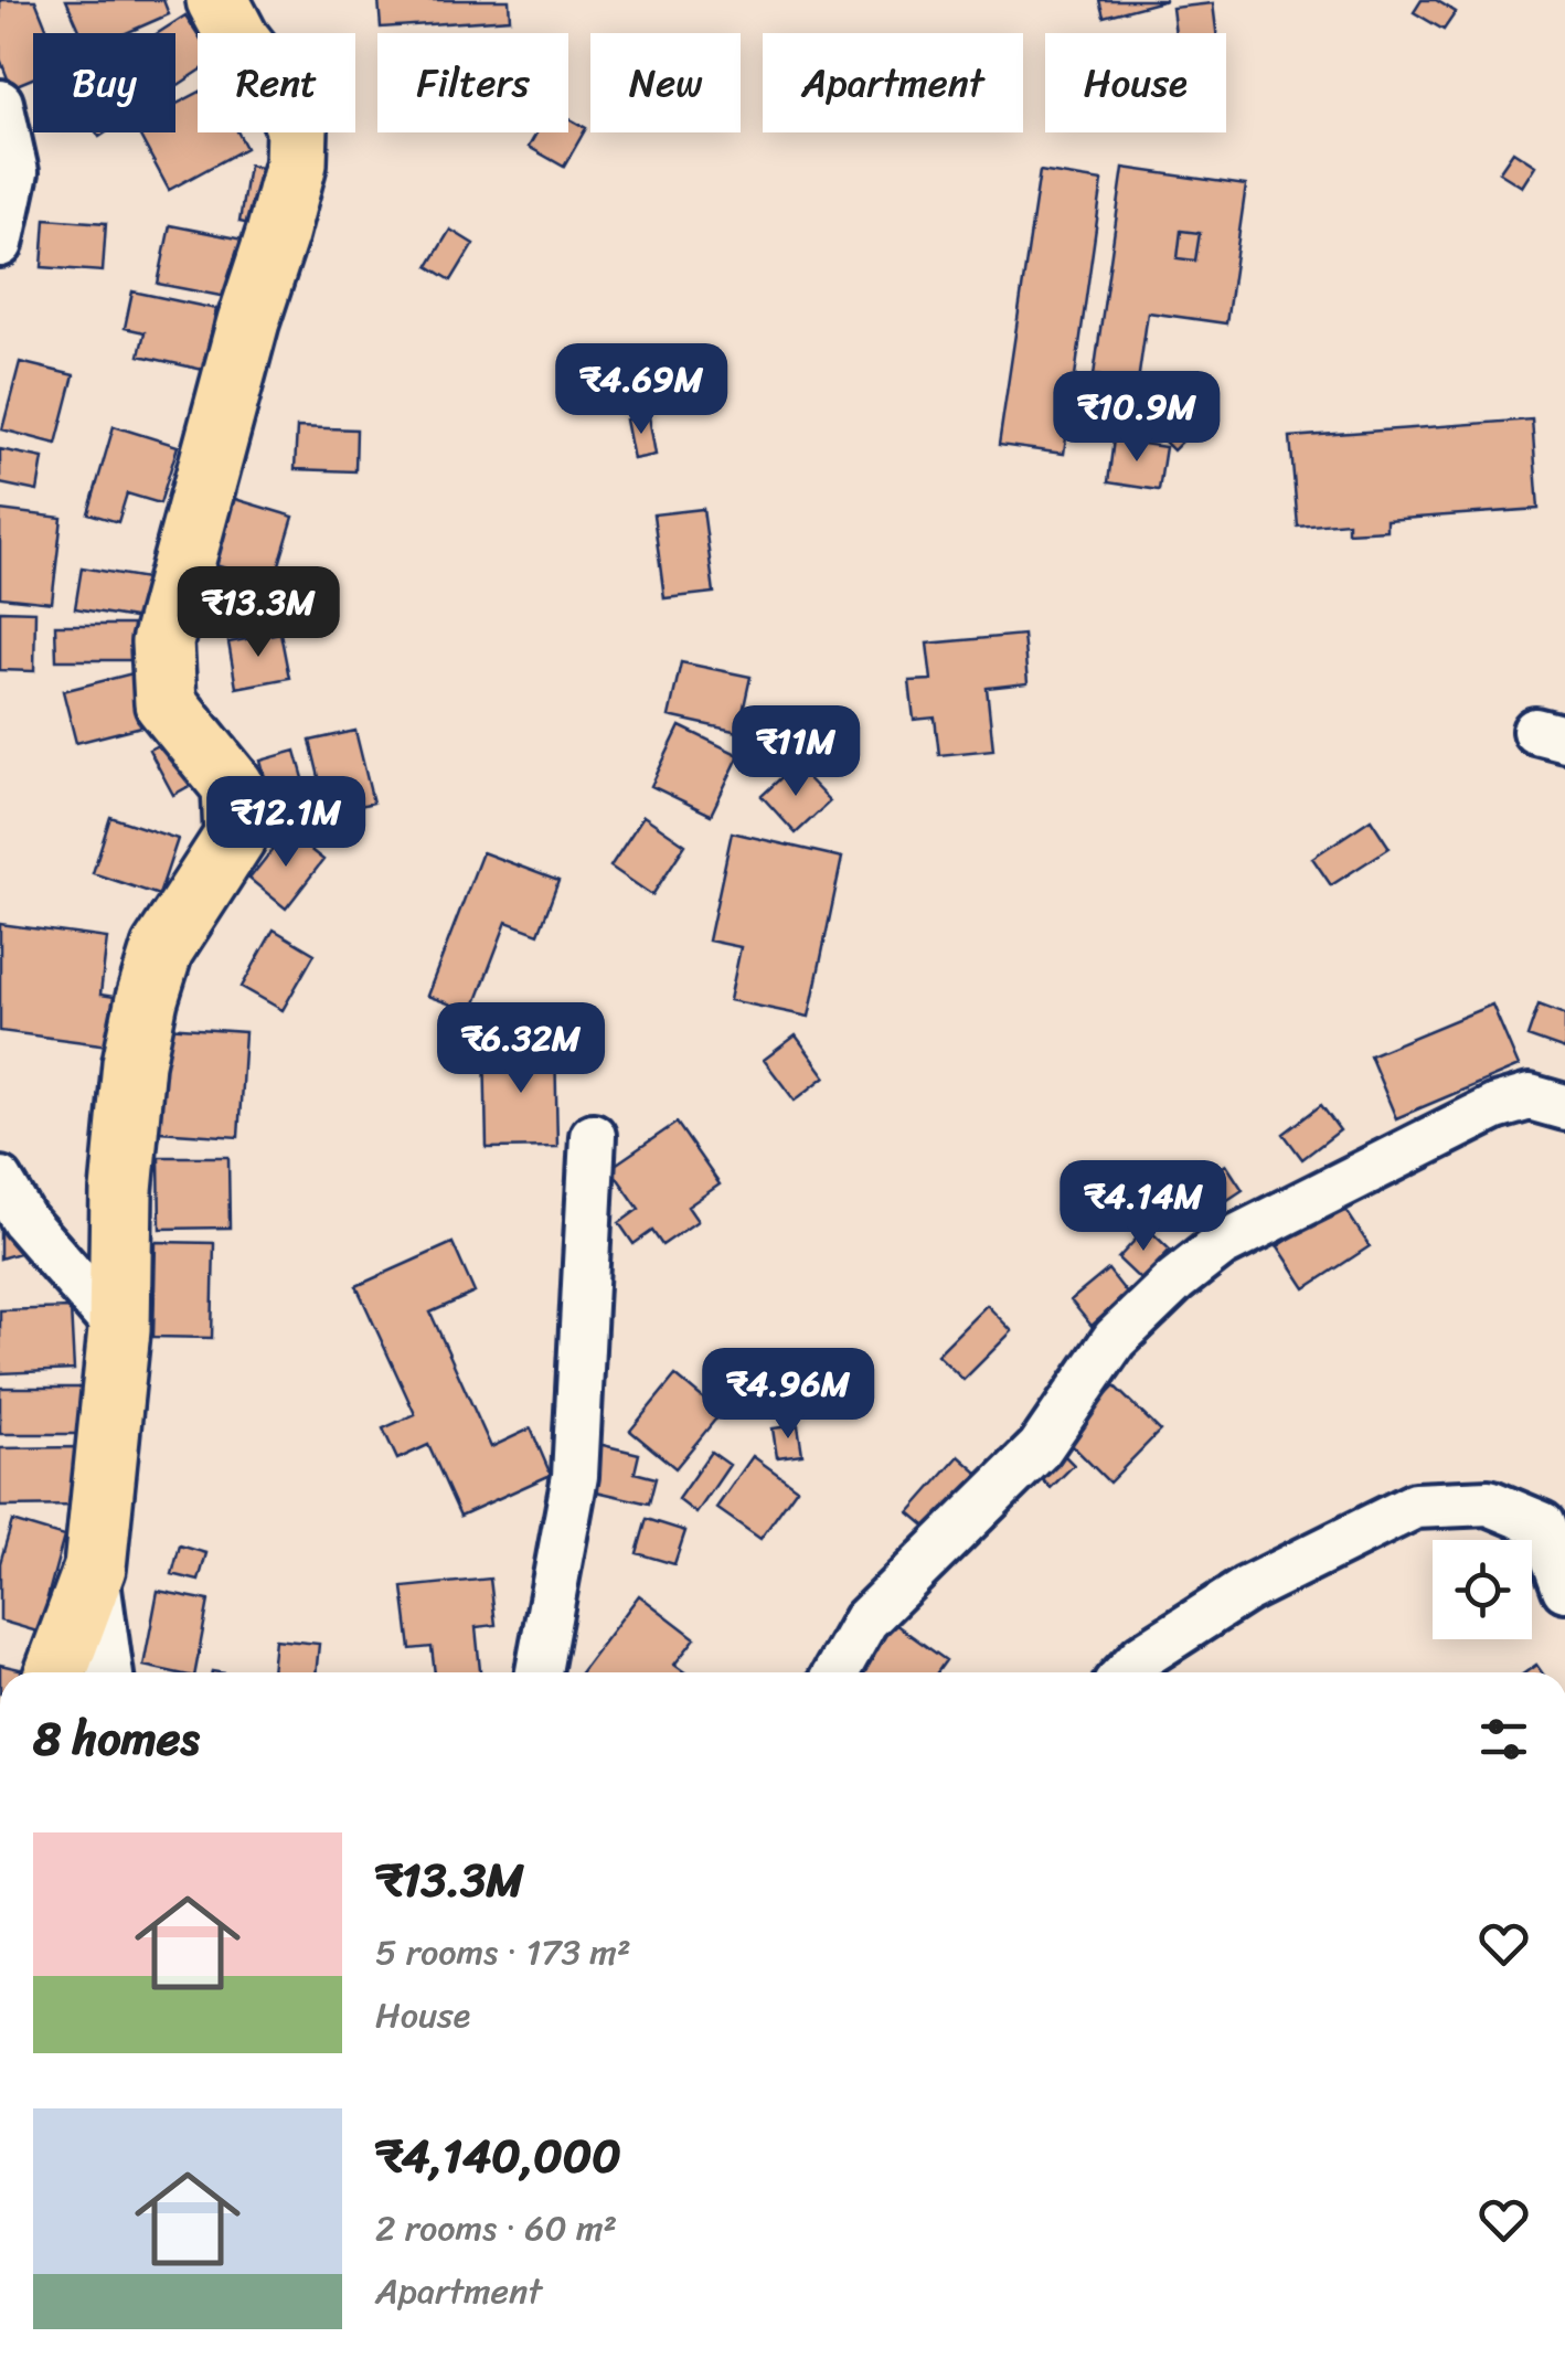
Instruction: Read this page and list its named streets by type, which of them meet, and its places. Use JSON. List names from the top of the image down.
{
  "page": {
    "chip": [
      "Buy",
      "Rent",
      "Filters",
      "New",
      "Apartment",
      "House"
    ],
    "price": [
      "₹4.69M",
      "₹10.9M",
      "₹13.3M",
      "₹11M",
      "₹12.1M",
      "₹6.32M",
      "₹4.14M",
      "₹4.96M"
    ],
    "heading": "8 homes",
    "list": [
      {
        "name": "₹13.3M",
        "note": "5 rooms · 173 m² · House"
      },
      {
        "name": "₹4,140,000",
        "note": "2 rooms · 60 m² · Apartment"
      }
    ]
  }
}
